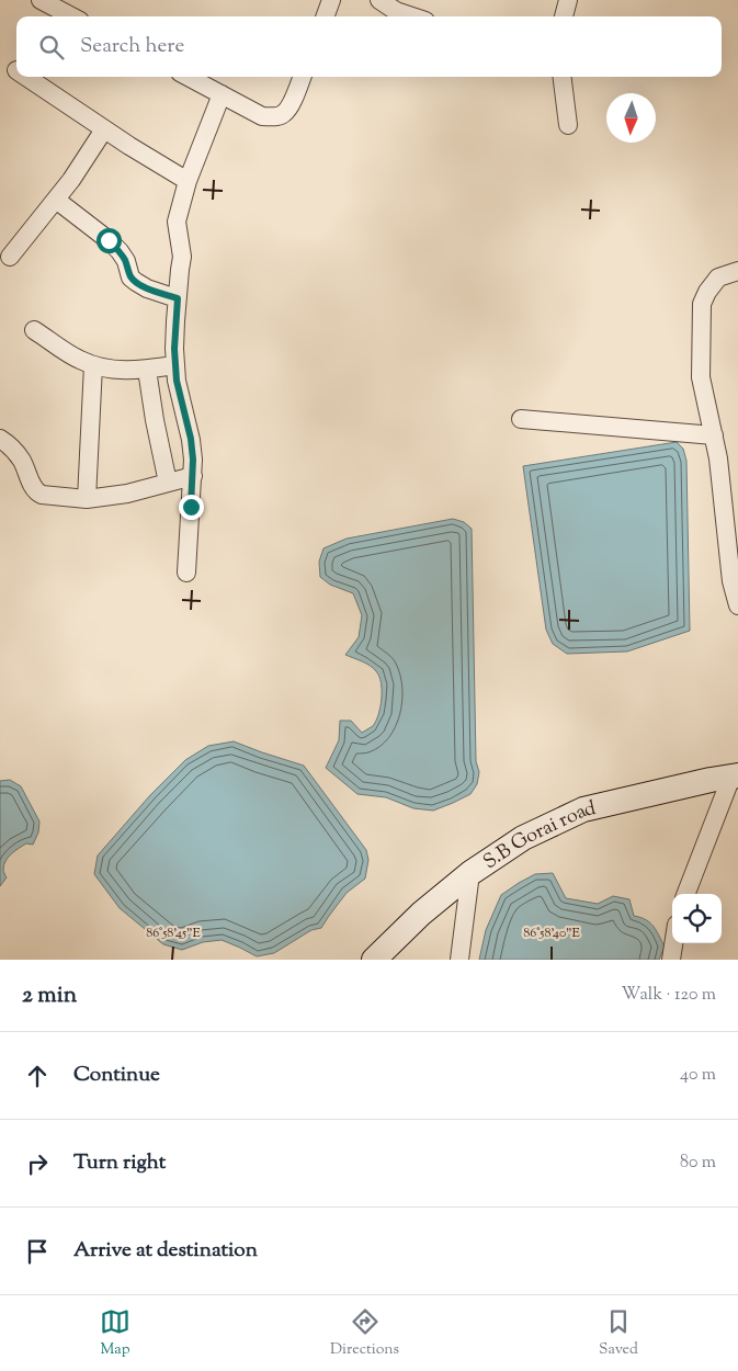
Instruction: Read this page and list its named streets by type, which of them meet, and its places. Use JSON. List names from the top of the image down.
{
  "streets": {
    "street": ["S.B Gorai road"]
  },
  "north": "bottom",
  "page": {
    "search": "Search here",
    "heading": ["2 min", "Walk · 120 m"],
    "list": [
      ["Continue", "40 m"],
      ["Turn right", "80 m"],
      "Arrive at destination"
    ],
    "nav": ["Map", "Directions", "Saved"]
  },
  "coordinates": ["86°58'45\"E", "86°58'40\"E"]
}
